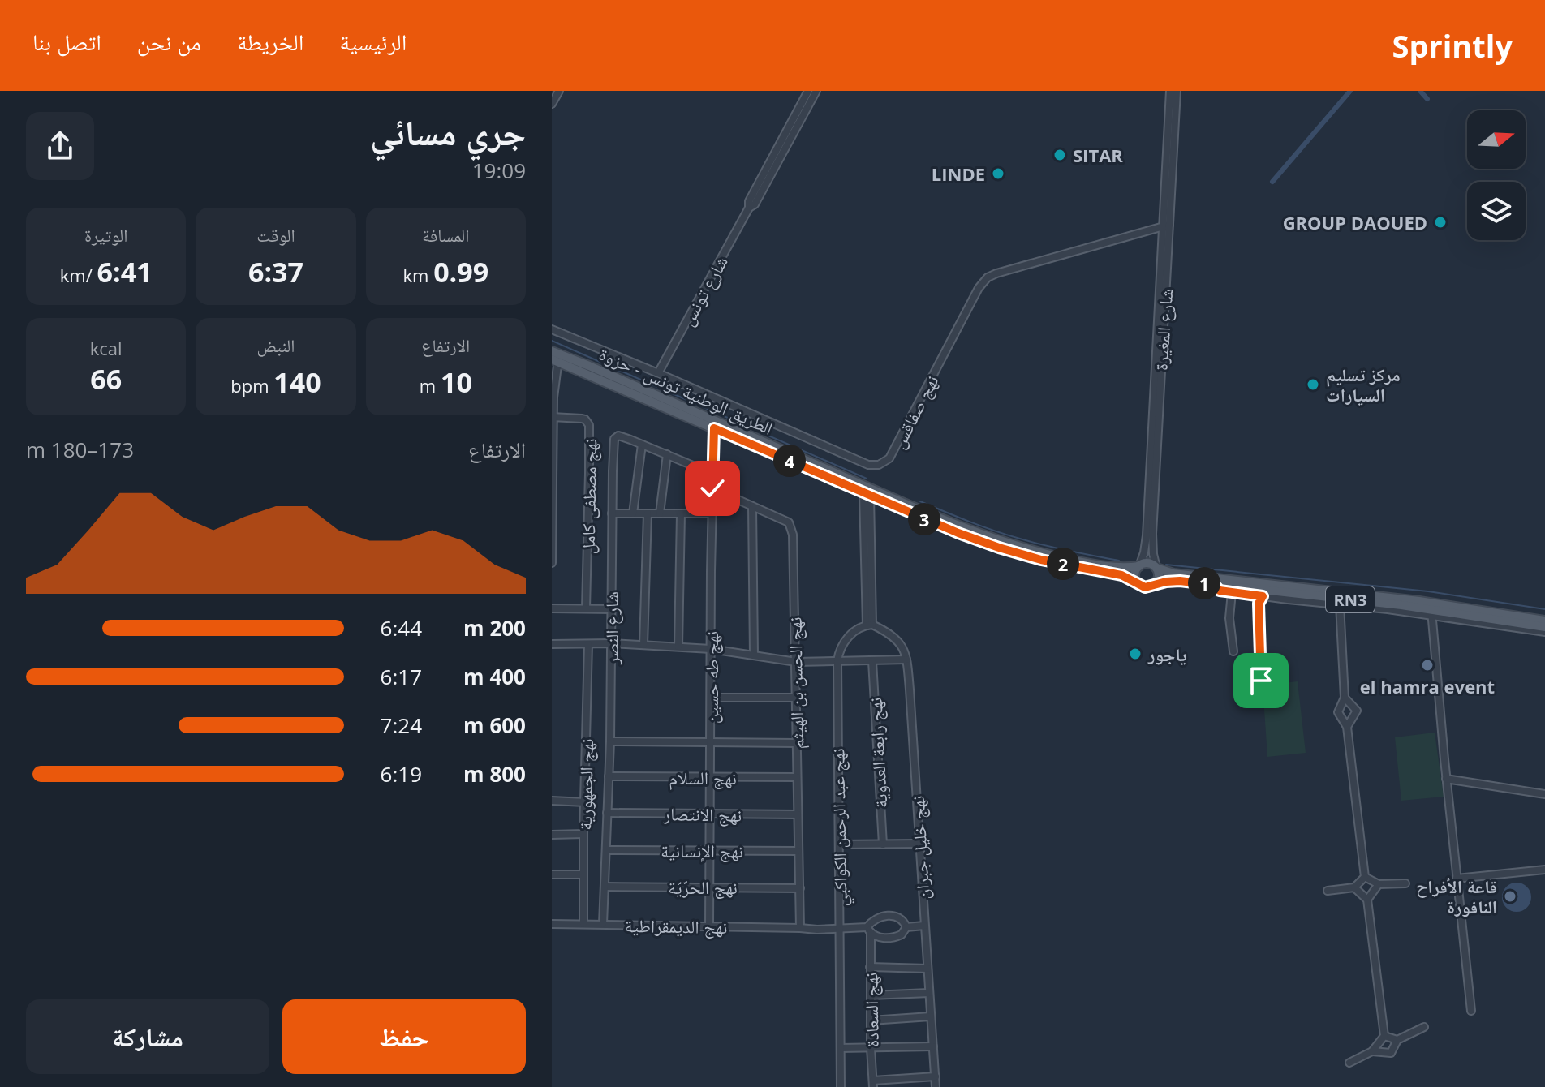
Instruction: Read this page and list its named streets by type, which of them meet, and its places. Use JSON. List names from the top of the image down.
{
  "streets": {
    "main road": ["الطريق الوطنية تونس - حزوة", "RN3"],
    "street": [
      "شارع تونس",
      "شارع المغيرة",
      "نهج صفاقس",
      "نهج مصطفى كامل",
      "شارع النصر",
      "نهج طه حسين",
      "نهج الحسن بن الهيثم",
      "نهج رابعة العدوية",
      "نهج السلام",
      "نهج الجمهورية",
      "نهج الانتصار",
      "نهج عبد الرحمن الكواكبي",
      "نهج خليل جبران",
      "نهج الإنسانية",
      "نهج الحرّيّة",
      "نهج الديمقراطية",
      "نهج السعادة"
    ]
  },
  "crossings": [
    ["شارع تونس", "نهج صفاقس"],
    ["شارع المغيرة", "الطريق الوطنية تونس - حزوة"],
    ["شارع المغيرة", "نهج صفاقس"],
    ["شارع المغيرة", "RN3"],
    ["الطريق الوطنية تونس - حزوة", "RN3"],
    ["الطريق الوطنية تونس - حزوة", "نهج طه حسين"],
    ["شارع النصر", "نهج طه حسين"],
    ["شارع النصر", "نهج السلام"],
    ["شارع النصر", "نهج الانتصار"],
    ["شارع النصر", "نهج الإنسانية"],
    ["شارع النصر", "نهج الحرّيّة"],
    ["شارع النصر", "نهج الديمقراطية"],
    ["نهج طه حسين", "نهج الحسن بن الهيثم"],
    ["نهج طه حسين", "نهج السلام"],
    ["نهج طه حسين", "نهج الانتصار"],
    ["نهج طه حسين", "نهج الإنسانية"],
    ["نهج طه حسين", "نهج الحرّيّة"],
    ["نهج طه حسين", "نهج الديمقراطية"],
    ["نهج الحسن بن الهيثم", "نهج السلام"],
    ["نهج الحسن بن الهيثم", "نهج الانتصار"],
    ["نهج الحسن بن الهيثم", "نهج الإنسانية"],
    ["نهج الحسن بن الهيثم", "نهج الحرّيّة"],
    ["نهج الحسن بن الهيثم", "نهج الديمقراطية"],
    ["نهج الجمهورية", "نهج الديمقراطية"],
    ["نهج عبد الرحمن الكواكبي", "نهج الديمقراطية"],
    ["نهج الديمقراطية", "نهج السعادة"]
  ],
  "places": [
    "SITAR",
    "LINDE",
    "GROUP DAOUED",
    "مركز تسليم السيارات",
    "ياجور",
    "el hamra event",
    "قاعة الأفراح النافورة"
  ],
  "north": "right",
  "page": {
    "header": "Sprintly",
    "nav": [
      "الرئيسية",
      "الخريطة",
      "من نحن",
      "اتصل بنا"
    ],
    "heading": ["جري مسائي", "19:09"],
    "stats": [
      ["المسافة", "0.99 km"],
      ["الوقت", "6:37"],
      ["الوتيرة", "6:41 /km"],
      ["الارتفاع", "10 m"],
      ["النبض", "140 bpm"],
      ["kcal", "66"]
    ],
    "chart": ["الارتفاع", "173–180 m"],
    "pins": [
      "4",
      "3",
      "2",
      "1"
    ],
    "list": [
      {
        "name": "200 m",
        "note": "6:44"
      },
      {
        "name": "400 m",
        "note": "6:17"
      },
      {
        "name": "600 m",
        "note": "7:24"
      },
      {
        "name": "800 m",
        "note": "6:19"
      }
    ],
    "buttons": ["حفظ", "مشاركة"]
  }
}
